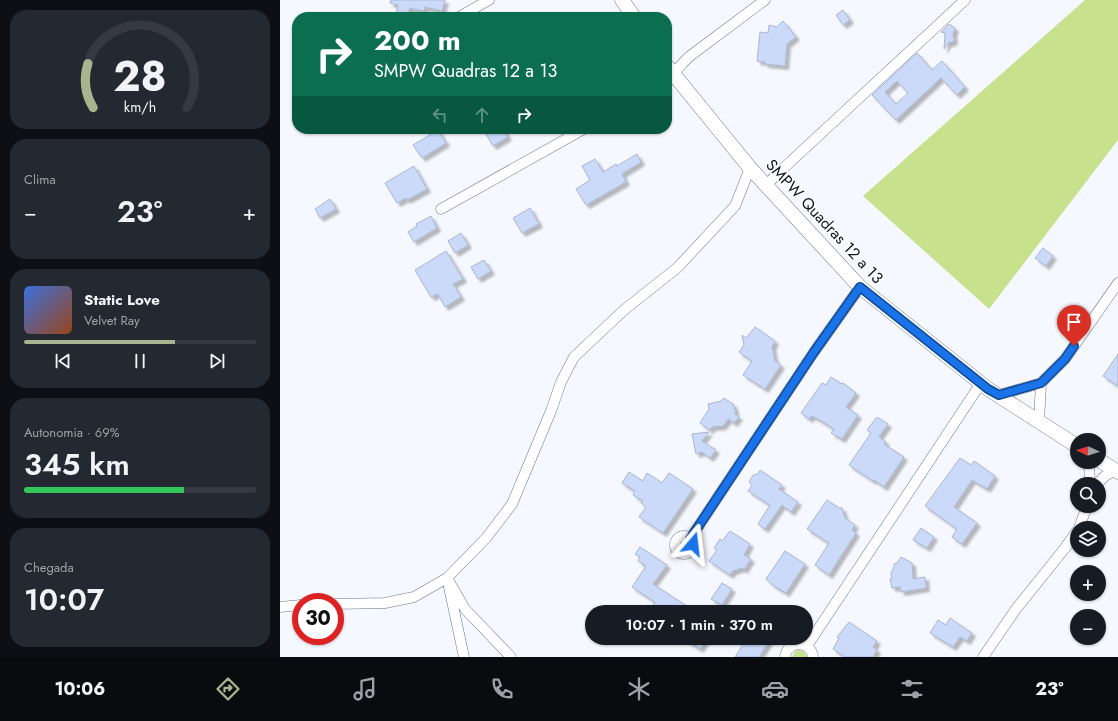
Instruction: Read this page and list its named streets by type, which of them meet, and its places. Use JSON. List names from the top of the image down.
{
  "streets": {
    "street": ["SMPW Quadras 12 a 13"]
  },
  "north": "left",
  "page": {
    "turn": ["200 m", "SMPW Quadras 12 a 13"],
    "tile": [
      "Clima",
      ["Autonomia · 69%", "345 km"],
      ["Chegada", "10:07"]
    ],
    "heat": ["−", "23°", "+"],
    "song": ["Static Love", "Velvet Ray"],
    "map_buttons": ["+", "−"],
    "limit": "30",
    "trip": "10:07 · 1 min · 370 m",
    "tabs": ["10:06", "23°"],
    "gauge": ["28", "km/h"]
  }
}
